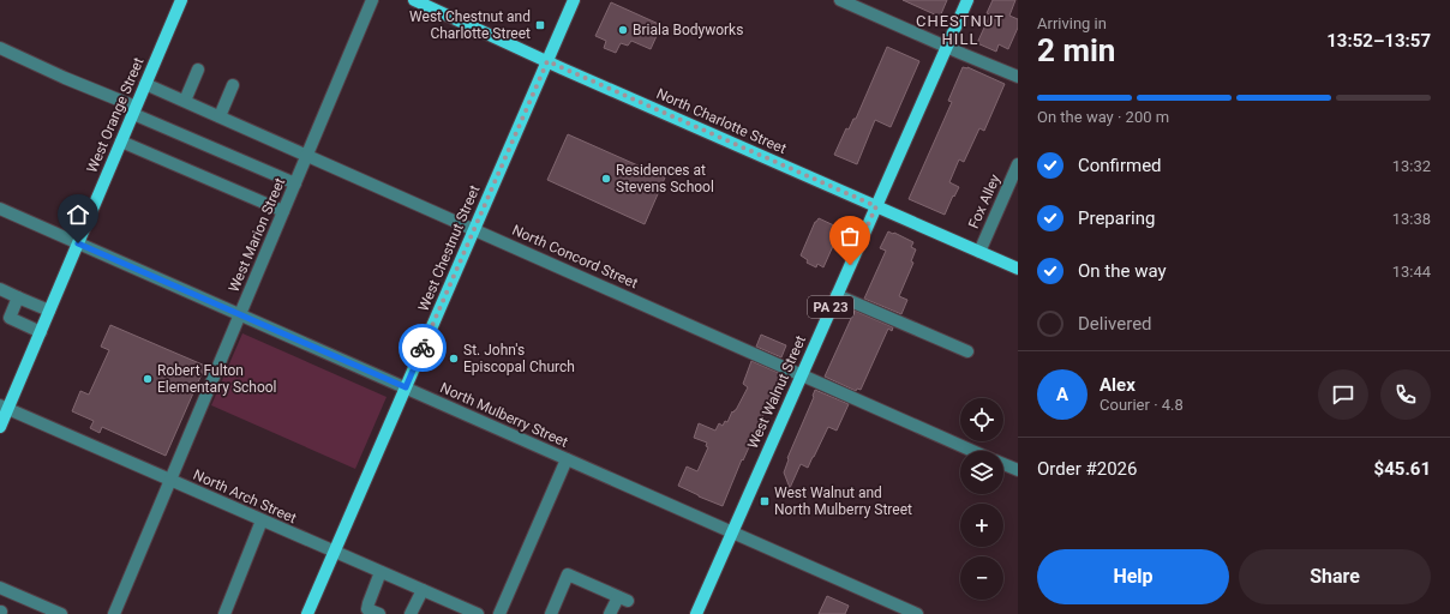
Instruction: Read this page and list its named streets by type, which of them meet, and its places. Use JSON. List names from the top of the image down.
{
  "streets": {
    "main road": [
      "West Orange Street",
      "North Charlotte Street",
      "West Chestnut Street",
      "PA 23",
      "West Walnut Street"
    ],
    "street": [
      "Fox Alley",
      "West Marion Street",
      "North Concord Street",
      "North Mulberry Street",
      "North Arch Street"
    ]
  },
  "crossings": [
    ["West Orange Street", "North Concord Street"],
    ["West Orange Street", "North Mulberry Street"],
    ["West Orange Street", "North Arch Street"],
    ["North Charlotte Street", "Fox Alley"],
    ["North Charlotte Street", "West Chestnut Street"],
    ["North Charlotte Street", "West Walnut Street"],
    ["West Marion Street", "North Concord Street"],
    ["West Marion Street", "North Mulberry Street"],
    ["West Marion Street", "North Arch Street"],
    ["West Chestnut Street", "North Concord Street"],
    ["West Chestnut Street", "North Mulberry Street"],
    ["West Chestnut Street", "North Arch Street"],
    ["North Concord Street", "West Walnut Street"],
    ["West Walnut Street", "North Mulberry Street"]
  ],
  "districts": ["CHESTNUT HILL"],
  "places": {
    "transit": ["West Chestnut and Charlotte Street", "West Walnut and North Mulberry Street"],
    "other": [
      "Briala Bodyworks",
      "Residences at Stevens School",
      "St. John's Episcopal Church",
      "Robert Fulton Elementary School"
    ]
  },
  "page": {
    "heading": ["2 min", "Arriving in", "13:52–13:57"],
    "panel": [
      "Alex",
      "Courier · 4.8",
      "Order #2026",
      "$45.61"
    ],
    "bar": "On the way · 200 m",
    "list": [
      ["Confirmed", "13:32"],
      ["Preparing", "13:38"],
      ["On the way", "13:44"],
      "Delivered"
    ],
    "round": "A",
    "map_buttons": ["+", "−"],
    "buttons": ["Help", "Share"]
  }
}
